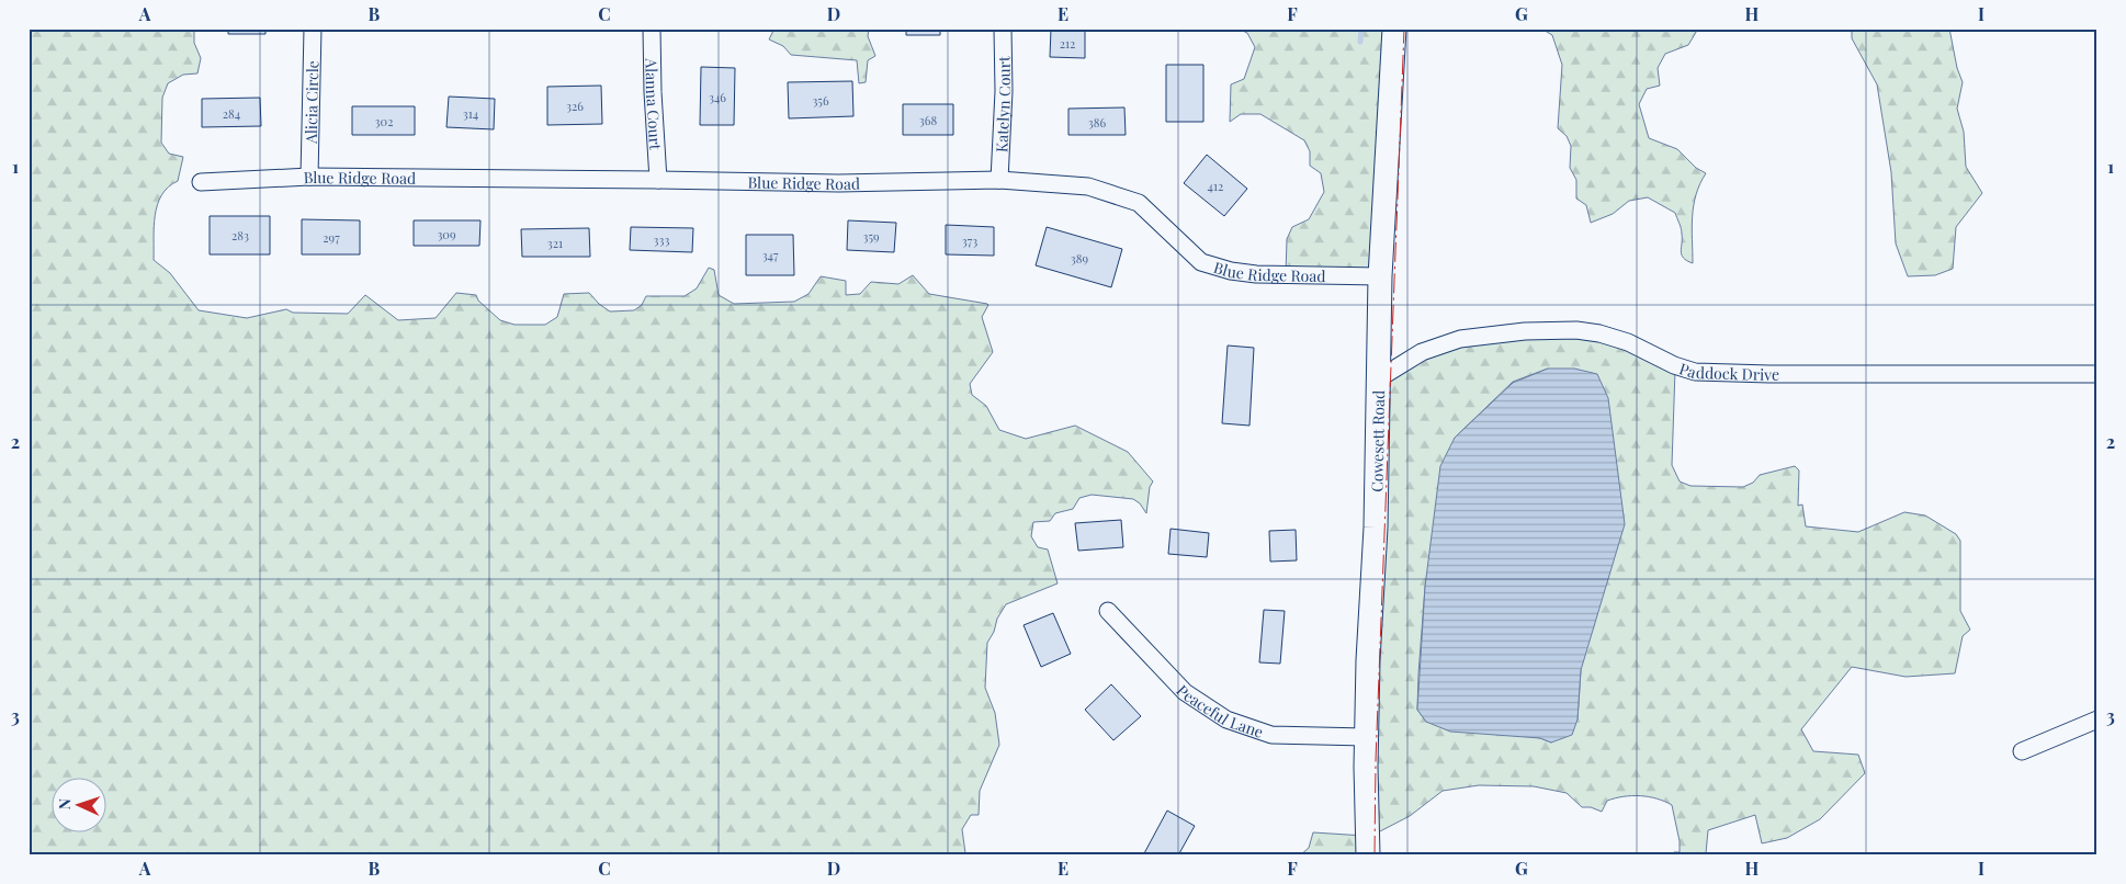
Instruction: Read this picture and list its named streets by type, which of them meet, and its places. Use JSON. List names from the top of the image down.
{
  "streets": {
    "main road": ["Cowesett Road"],
    "street": [
      "Alicia Circle",
      "Alanna Court",
      "Katelyn Court",
      "Blue Ridge Road",
      "Paddock Drive",
      "Peaceful Lane"
    ]
  },
  "crossings": [
    ["Alicia Circle", "Blue Ridge Road"],
    ["Alanna Court", "Blue Ridge Road"],
    ["Katelyn Court", "Blue Ridge Road"],
    ["Blue Ridge Road", "Cowesett Road"],
    ["Paddock Drive", "Cowesett Road"],
    ["Cowesett Road", "Peaceful Lane"]
  ],
  "house_numbers": [
    "212",
    "346",
    "356",
    "326",
    "284",
    "314",
    "368",
    "302",
    "386",
    "412",
    "309",
    "283",
    "359",
    "297",
    "333",
    "373",
    "321",
    "347",
    "389"
  ],
  "north": "left",
  "grid": {
    "columns": [
      "A",
      "B",
      "C",
      "D",
      "E",
      "F",
      "G",
      "H",
      "I"
    ],
    "rows": ["1", "2", "3"]
  }
}
